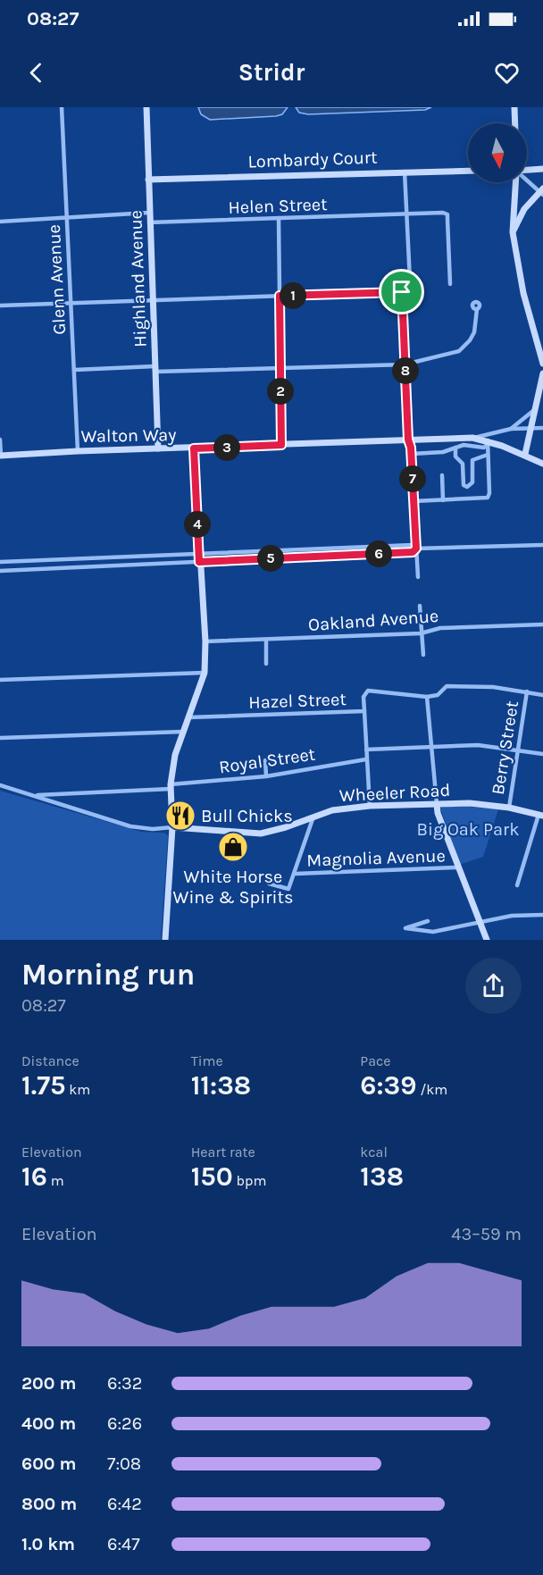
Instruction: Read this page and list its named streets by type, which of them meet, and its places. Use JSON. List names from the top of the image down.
{
  "streets": {
    "main road": [
      "Lombardy Court",
      "Highland Avenue",
      "Walton Way",
      "Wheeler Road"
    ],
    "street": [
      "Helen Street",
      "Glenn Avenue",
      "Oakland Avenue",
      "Hazel Street",
      "Berry Street",
      "Royal Street",
      "Magnolia Avenue"
    ]
  },
  "crossings": [
    ["Lombardy Court", "Highland Avenue"],
    ["Helen Street", "Highland Avenue"],
    ["Highland Avenue", "Walton Way"],
    ["Glenn Avenue", "Walton Way"],
    ["Berry Street", "Wheeler Road"],
    ["Royal Street", "Wheeler Road"]
  ],
  "parks": ["Big Oak Park"],
  "places": {
    "restaurant": ["Bull Chicks"],
    "shop": ["White Horse Wine & Spirits"]
  },
  "north": "bottom",
  "page": {
    "status": "08:27",
    "header": "Stridr",
    "pins": [
      "1",
      "8",
      "2",
      "3",
      "7",
      "4",
      "6",
      "5"
    ],
    "heading": ["Morning run", "08:27"],
    "stats": [
      ["Distance", "1.75 km"],
      ["Time", "11:38"],
      ["Pace", "6:39 /km"],
      ["Elevation", "16 m"],
      ["Heart rate", "150 bpm"],
      ["kcal", "138"]
    ],
    "chart": ["Elevation", "43–59 m"],
    "list": [
      {
        "name": "200 m",
        "note": "6:32"
      },
      {
        "name": "400 m",
        "note": "6:26"
      },
      {
        "name": "600 m",
        "note": "7:08"
      },
      {
        "name": "800 m",
        "note": "6:42"
      },
      {
        "name": "1.0 km",
        "note": "6:47"
      }
    ]
  }
}
